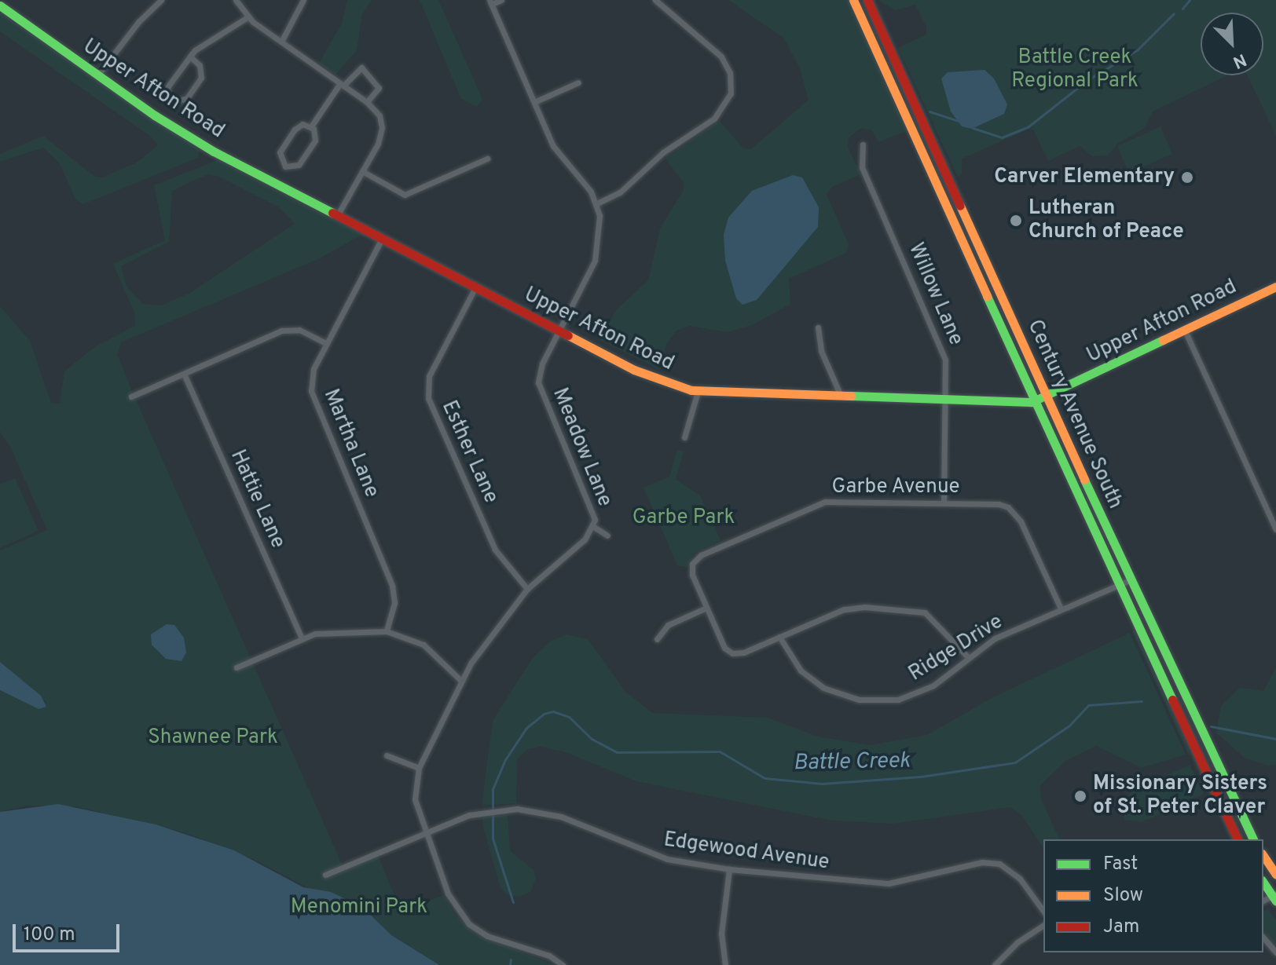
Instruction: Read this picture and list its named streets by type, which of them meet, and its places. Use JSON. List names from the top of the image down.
{
  "streets": {
    "main road": ["Upper Afton Road", "Century Avenue South"],
    "street": [
      "Willow Lane",
      "Martha Lane",
      "Meadow Lane",
      "Esther Lane",
      "Garbe Avenue",
      "Hattie Lane",
      "Ridge Drive",
      "Edgewood Avenue"
    ]
  },
  "crossings": [
    ["Upper Afton Road", "Willow Lane"],
    ["Upper Afton Road", "Century Avenue South"],
    ["Upper Afton Road", "Martha Lane"],
    ["Upper Afton Road", "Meadow Lane"],
    ["Upper Afton Road", "Esther Lane"],
    ["Willow Lane", "Garbe Avenue"],
    ["Century Avenue South", "Ridge Drive"],
    ["Meadow Lane", "Esther Lane"],
    ["Meadow Lane", "Edgewood Avenue"],
    ["Garbe Avenue", "Ridge Drive"]
  ],
  "water": ["Battle Creek"],
  "parks": [
    "Battle Creek Regional Park",
    "Garbe Park",
    "Shawnee Park",
    "Menomini Park"
  ],
  "places": ["Carver Elementary", "Lutheran Church of Peace", "Missionary Sisters of St. Peter Claver"],
  "legend": ["Fast", "Slow", "Jam"],
  "scale_bar": "100 m",
  "north": "bottom right"
}
